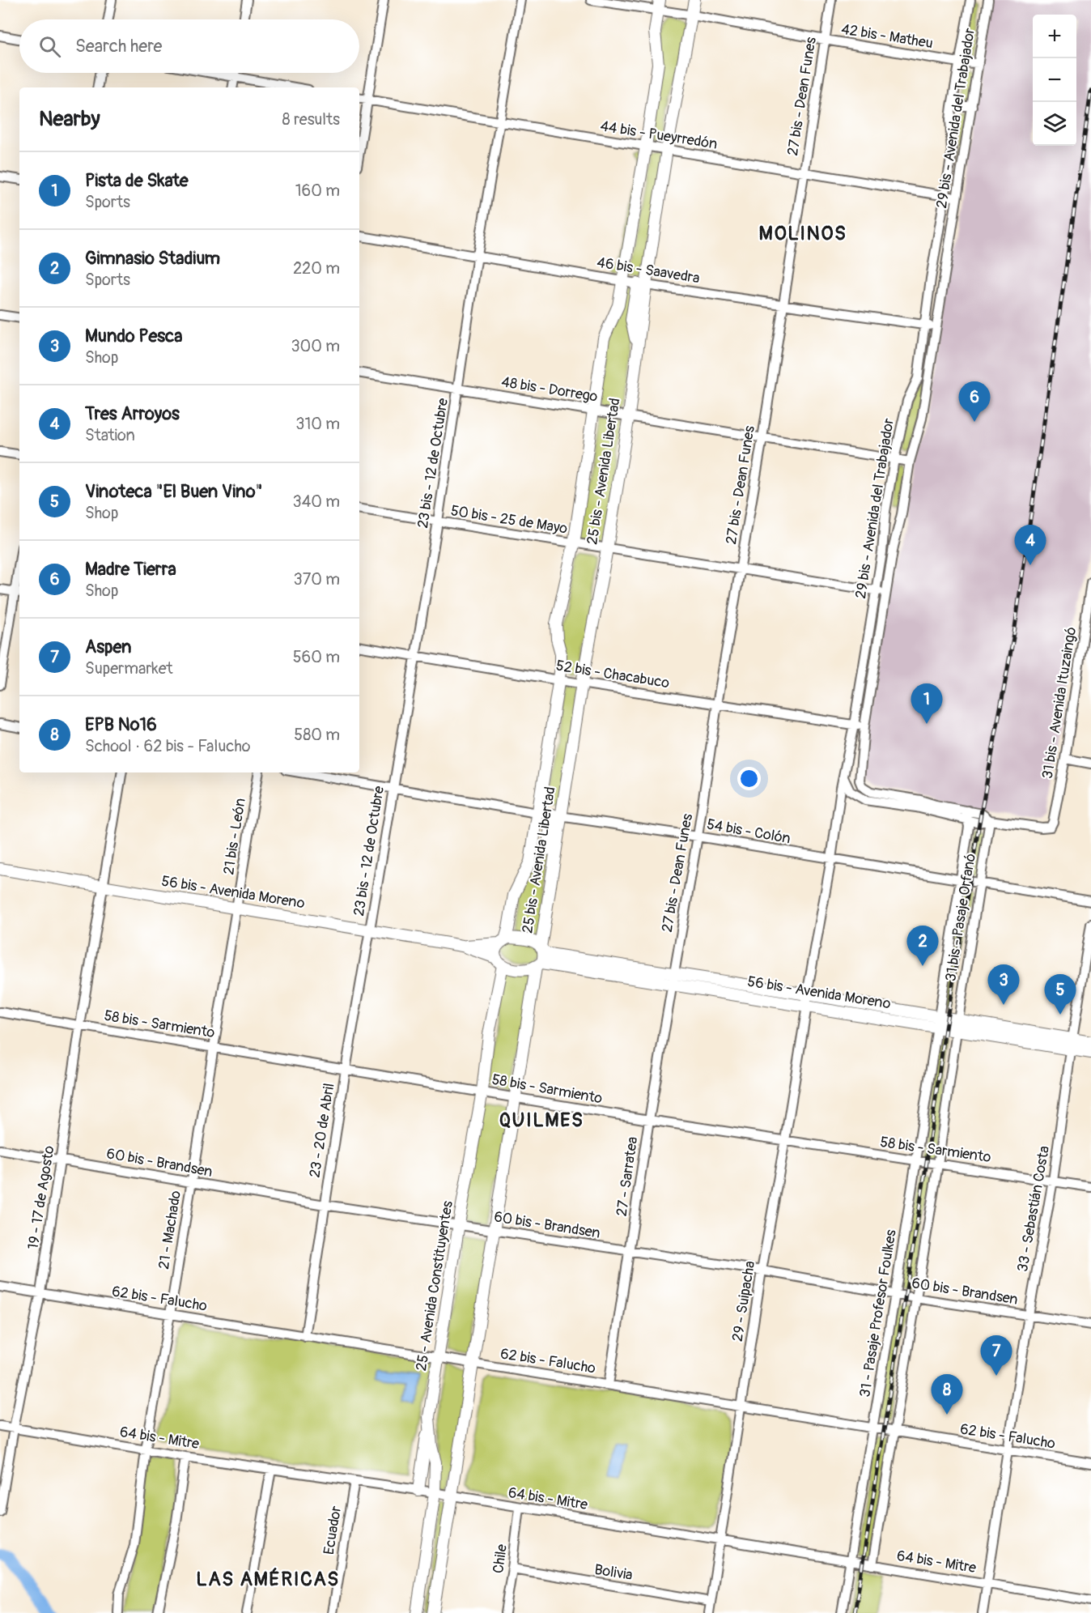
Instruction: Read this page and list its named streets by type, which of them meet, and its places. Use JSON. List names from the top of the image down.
{
  "streets": {
    "main road": ["25 bis - Avenida Libertad", "56 bis - Avenida Moreno", "25 - Avenida Constituyentes"],
    "street": [
      "42 bis - Matheu",
      "27 bis - Dean Funes",
      "29 bis - Avenida del Trabajador",
      "44 bis - Pueyrredón",
      "46 bis - Saavedra",
      "48 bis - Dorrego",
      "23 bis - 12 de Octubre",
      "50 bis - 25 de Mayo",
      "52 bis - Chacabuco",
      "31 bis - Avenida Ituzaingó",
      "54 bis - Colón",
      "21 bis - León",
      "31 bis - Pasaje Orfanó",
      "58 bis - Sarmiento",
      "23 - 20 de Abril",
      "60 bis - Brandsen",
      "27 - Sarratea",
      "19 - 17 de Agosto",
      "33 - Sebastián Costa",
      "21 - Machado",
      "62 bis - Falucho",
      "29 - Suipacha",
      "31 - Pasaje Profesor Foulkes",
      "64 bis - Mitre",
      "Ecuador",
      "Chile",
      "Bolivia"
    ]
  },
  "crossings": [
    ["42 bis - Matheu", "27 bis - Dean Funes"],
    ["42 bis - Matheu", "29 bis - Avenida del Trabajador"],
    ["42 bis - Matheu", "25 bis - Avenida Libertad"],
    ["27 bis - Dean Funes", "44 bis - Pueyrredón"],
    ["27 bis - Dean Funes", "46 bis - Saavedra"],
    ["27 bis - Dean Funes", "48 bis - Dorrego"],
    ["27 bis - Dean Funes", "50 bis - 25 de Mayo"],
    ["27 bis - Dean Funes", "52 bis - Chacabuco"],
    ["27 bis - Dean Funes", "54 bis - Colón"],
    ["27 bis - Dean Funes", "56 bis - Avenida Moreno"],
    ["27 bis - Dean Funes", "27 - Sarratea"],
    ["29 bis - Avenida del Trabajador", "44 bis - Pueyrredón"],
    ["29 bis - Avenida del Trabajador", "46 bis - Saavedra"],
    ["29 bis - Avenida del Trabajador", "48 bis - Dorrego"],
    ["29 bis - Avenida del Trabajador", "50 bis - 25 de Mayo"],
    ["29 bis - Avenida del Trabajador", "52 bis - Chacabuco"],
    ["29 bis - Avenida del Trabajador", "54 bis - Colón"],
    ["29 bis - Avenida del Trabajador", "56 bis - Avenida Moreno"],
    ["29 bis - Avenida del Trabajador", "31 bis - Pasaje Orfanó"],
    ["29 bis - Avenida del Trabajador", "29 - Suipacha"],
    ["44 bis - Pueyrredón", "23 bis - 12 de Octubre"],
    ["44 bis - Pueyrredón", "25 bis - Avenida Libertad"],
    ["46 bis - Saavedra", "23 bis - 12 de Octubre"],
    ["46 bis - Saavedra", "25 bis - Avenida Libertad"],
    ["48 bis - Dorrego", "23 bis - 12 de Octubre"],
    ["48 bis - Dorrego", "25 bis - Avenida Libertad"],
    ["23 bis - 12 de Octubre", "50 bis - 25 de Mayo"],
    ["23 bis - 12 de Octubre", "52 bis - Chacabuco"],
    ["23 bis - 12 de Octubre", "54 bis - Colón"],
    ["23 bis - 12 de Octubre", "56 bis - Avenida Moreno"],
    ["23 bis - 12 de Octubre", "23 - 20 de Abril"],
    ["25 bis - Avenida Libertad", "50 bis - 25 de Mayo"],
    ["25 bis - Avenida Libertad", "52 bis - Chacabuco"],
    ["25 bis - Avenida Libertad", "54 bis - Colón"],
    ["25 bis - Avenida Libertad", "56 bis - Avenida Moreno"],
    ["25 bis - Avenida Libertad", "25 - Avenida Constituyentes"],
    ["31 bis - Avenida Ituzaingó", "31 bis - Pasaje Orfanó"],
    ["54 bis - Colón", "31 bis - Pasaje Orfanó"],
    ["21 bis - León", "56 bis - Avenida Moreno"],
    ["21 bis - León", "21 - Machado"],
    ["56 bis - Avenida Moreno", "31 bis - Pasaje Orfanó"],
    ["56 bis - Avenida Moreno", "23 - 20 de Abril"],
    ["56 bis - Avenida Moreno", "27 - Sarratea"],
    ["56 bis - Avenida Moreno", "19 - 17 de Agosto"],
    ["56 bis - Avenida Moreno", "33 - Sebastián Costa"],
    ["56 bis - Avenida Moreno", "21 - Machado"],
    ["56 bis - Avenida Moreno", "25 - Avenida Constituyentes"],
    ["56 bis - Avenida Moreno", "29 - Suipacha"],
    ["56 bis - Avenida Moreno", "31 - Pasaje Profesor Foulkes"],
    ["31 bis - Pasaje Orfanó", "31 - Pasaje Profesor Foulkes"],
    ["58 bis - Sarmiento", "23 - 20 de Abril"],
    ["58 bis - Sarmiento", "27 - Sarratea"],
    ["58 bis - Sarmiento", "19 - 17 de Agosto"],
    ["58 bis - Sarmiento", "33 - Sebastián Costa"],
    ["58 bis - Sarmiento", "21 - Machado"],
    ["58 bis - Sarmiento", "25 - Avenida Constituyentes"],
    ["58 bis - Sarmiento", "29 - Suipacha"],
    ["58 bis - Sarmiento", "31 - Pasaje Profesor Foulkes"],
    ["23 - 20 de Abril", "60 bis - Brandsen"],
    ["23 - 20 de Abril", "62 bis - Falucho"],
    ["60 bis - Brandsen", "27 - Sarratea"],
    ["60 bis - Brandsen", "19 - 17 de Agosto"],
    ["60 bis - Brandsen", "33 - Sebastián Costa"],
    ["60 bis - Brandsen", "21 - Machado"],
    ["60 bis - Brandsen", "25 - Avenida Constituyentes"],
    ["60 bis - Brandsen", "29 - Suipacha"],
    ["60 bis - Brandsen", "31 - Pasaje Profesor Foulkes"],
    ["27 - Sarratea", "62 bis - Falucho"],
    ["19 - 17 de Agosto", "62 bis - Falucho"],
    ["19 - 17 de Agosto", "64 bis - Mitre"],
    ["33 - Sebastián Costa", "62 bis - Falucho"],
    ["33 - Sebastián Costa", "64 bis - Mitre"],
    ["21 - Machado", "62 bis - Falucho"],
    ["21 - Machado", "64 bis - Mitre"],
    ["25 - Avenida Constituyentes", "62 bis - Falucho"],
    ["25 - Avenida Constituyentes", "64 bis - Mitre"],
    ["62 bis - Falucho", "29 - Suipacha"],
    ["62 bis - Falucho", "31 - Pasaje Profesor Foulkes"],
    ["29 - Suipacha", "64 bis - Mitre"],
    ["29 - Suipacha", "Bolivia"],
    ["31 - Pasaje Profesor Foulkes", "64 bis - Mitre"],
    ["64 bis - Mitre", "Ecuador"],
    ["64 bis - Mitre", "Chile"],
    ["Chile", "Bolivia"]
  ],
  "districts": ["MOLINOS", "QUILMES", "LAS AMÉRICAS"],
  "page": {
    "map_buttons": ["+", "−"],
    "search": "Search here",
    "heading": ["Nearby", "8 results"],
    "list": [
      {
        "mark": "1",
        "name": "Pista de Skate",
        "note": "Sports",
        "value": "160 m"
      },
      {
        "mark": "2",
        "name": "Gimnasio Stadium",
        "note": "Sports",
        "value": "220 m"
      },
      {
        "mark": "3",
        "name": "Mundo Pesca",
        "note": "Shop",
        "value": "300 m"
      },
      {
        "mark": "4",
        "name": "Tres Arroyos",
        "note": "Station",
        "value": "310 m"
      },
      {
        "mark": "5",
        "name": "Vinoteca \"El Buen Vino\"",
        "note": "Shop",
        "value": "340 m"
      },
      {
        "mark": "6",
        "name": "Madre Tierra",
        "note": "Shop",
        "value": "370 m"
      },
      {
        "mark": "7",
        "name": "Aspen",
        "note": "Supermarket",
        "value": "560 m"
      },
      {
        "mark": "8",
        "name": "EPB Nº16",
        "note": "School · 62 bis - Falucho",
        "value": "580 m"
      }
    ],
    "pins": [
      "6",
      "4",
      "1",
      "2",
      "3",
      "5",
      "7",
      "8"
    ]
  }
}
